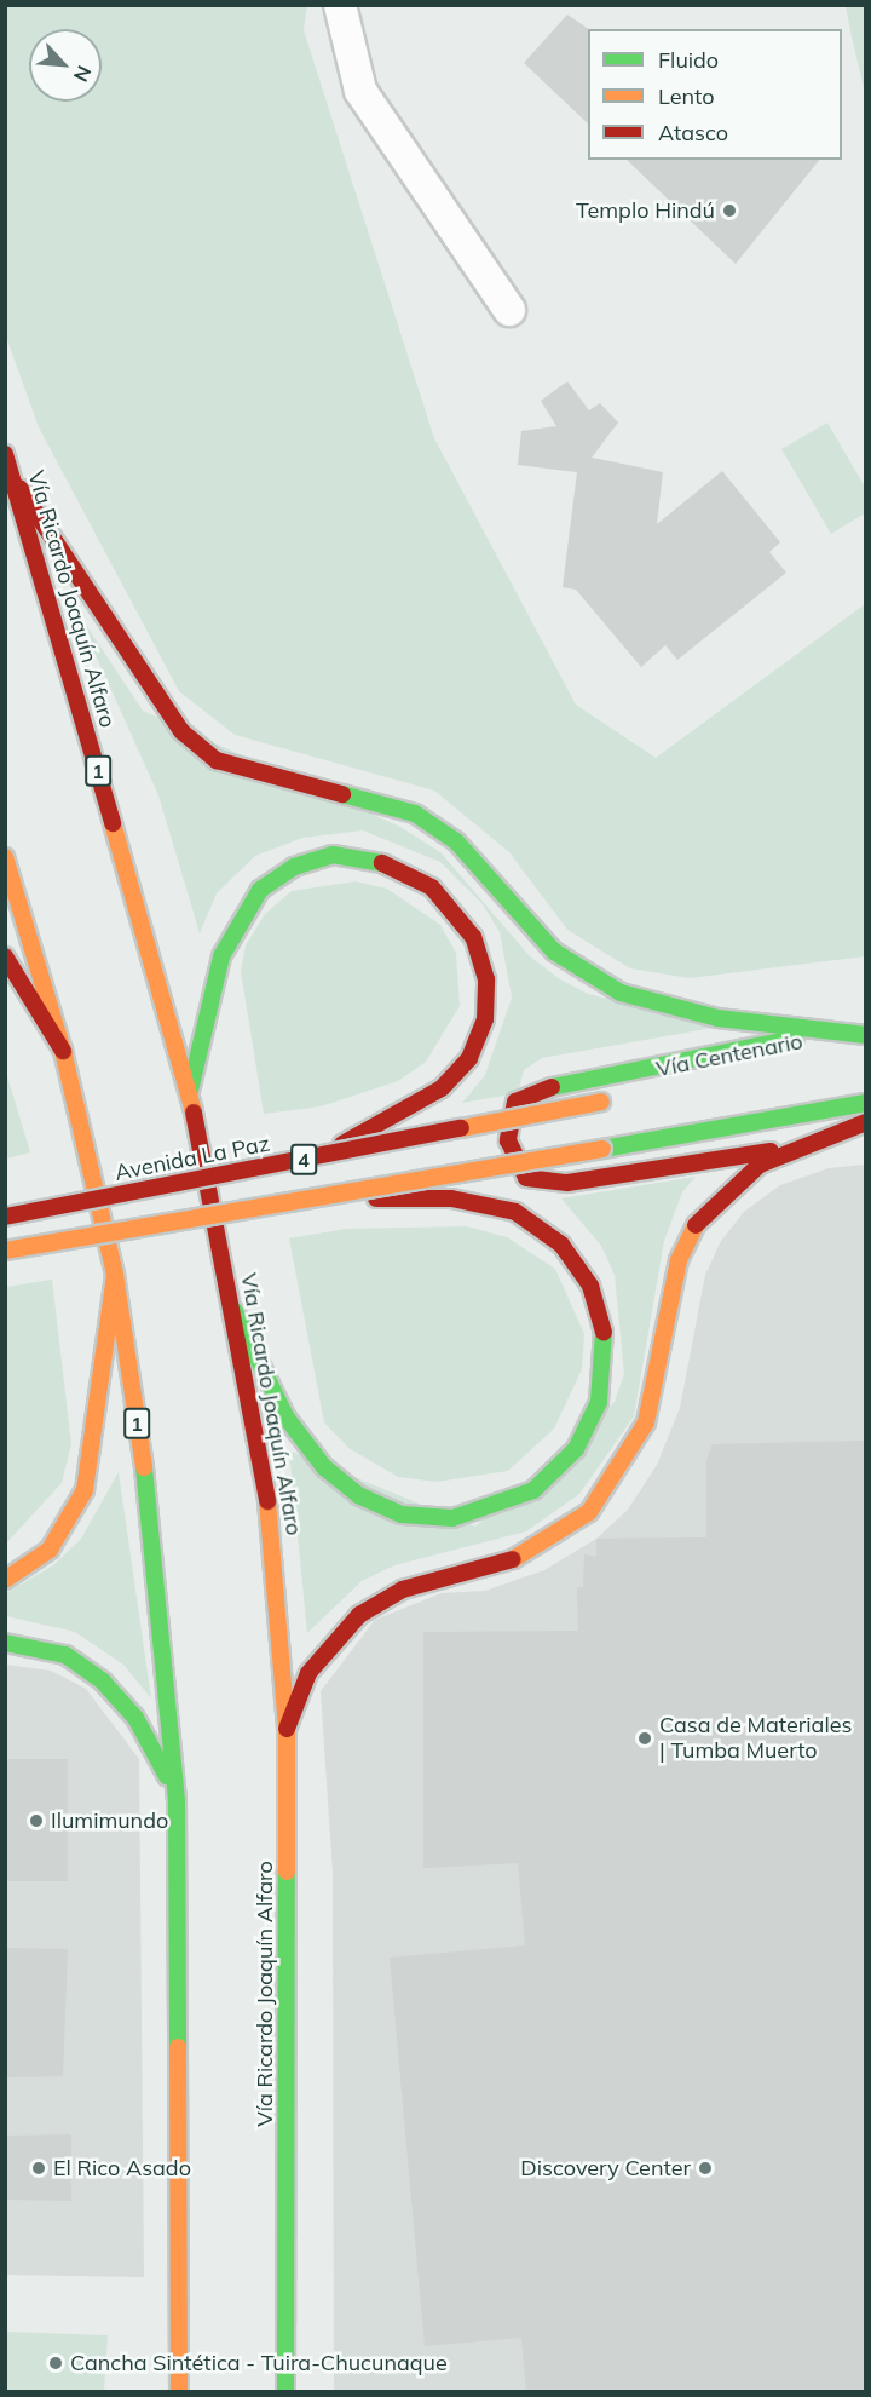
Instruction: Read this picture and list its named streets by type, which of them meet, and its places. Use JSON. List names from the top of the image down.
{
  "streets": {
    "main road": [
      "Vía Ricardo Joaquín Alfaro",
      "1",
      "Avenida La Paz",
      "4"
    ]
  },
  "places": [
    "Templo Hindú",
    "Casa de Materiales | Tumba Muerto",
    "Ilumimundo",
    "El Rico Asado",
    "Discovery Center",
    "Cancha Sintética - Tuira-Chucunaque"
  ],
  "legend": ["Fluido", "Lento", "Atasco"],
  "north": "bottom right"
}
